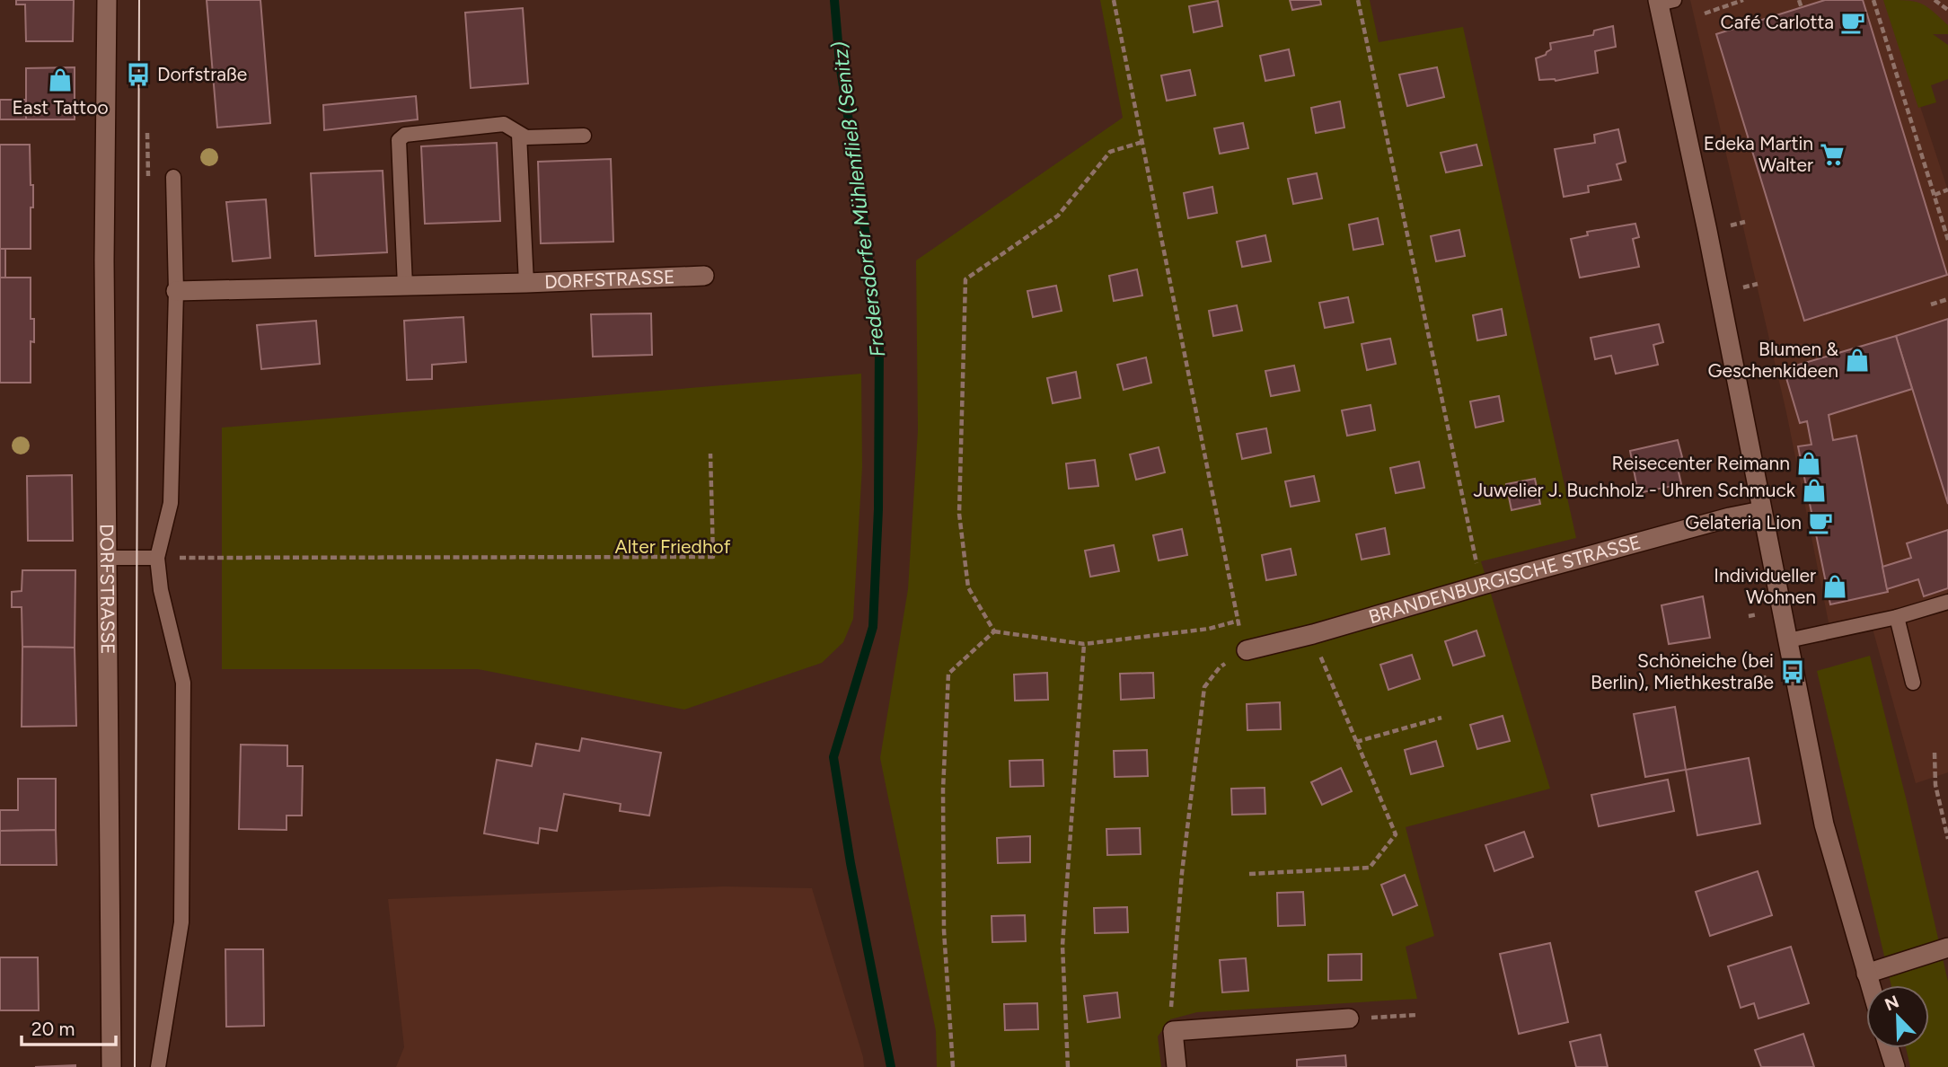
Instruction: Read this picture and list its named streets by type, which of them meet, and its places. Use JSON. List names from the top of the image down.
{
  "streets": {
    "street": ["DORFSTRASSE", "BRANDENBURGISCHE STRASSE"]
  },
  "water": ["Fredersdorfer Mühlenfließ (Senitz)"],
  "parks": ["Alter Friedhof"],
  "places": {
    "cafe": ["Café Carlotta", "Gelateria Lion"],
    "bus stop": ["Dorfstraße", "Schöneiche (bei Berlin), Miethkestraße"],
    "shop": [
      "East Tattoo",
      "Blumen & Geschenkideen",
      "Reisecenter Reimann",
      "Juwelier J. Buchholz - Uhren Schmuck",
      "Individueller Wohnen"
    ],
    "supermarket": ["Edeka Martin Walter"]
  },
  "scale_bar": "20 m",
  "north": "top left"
}
